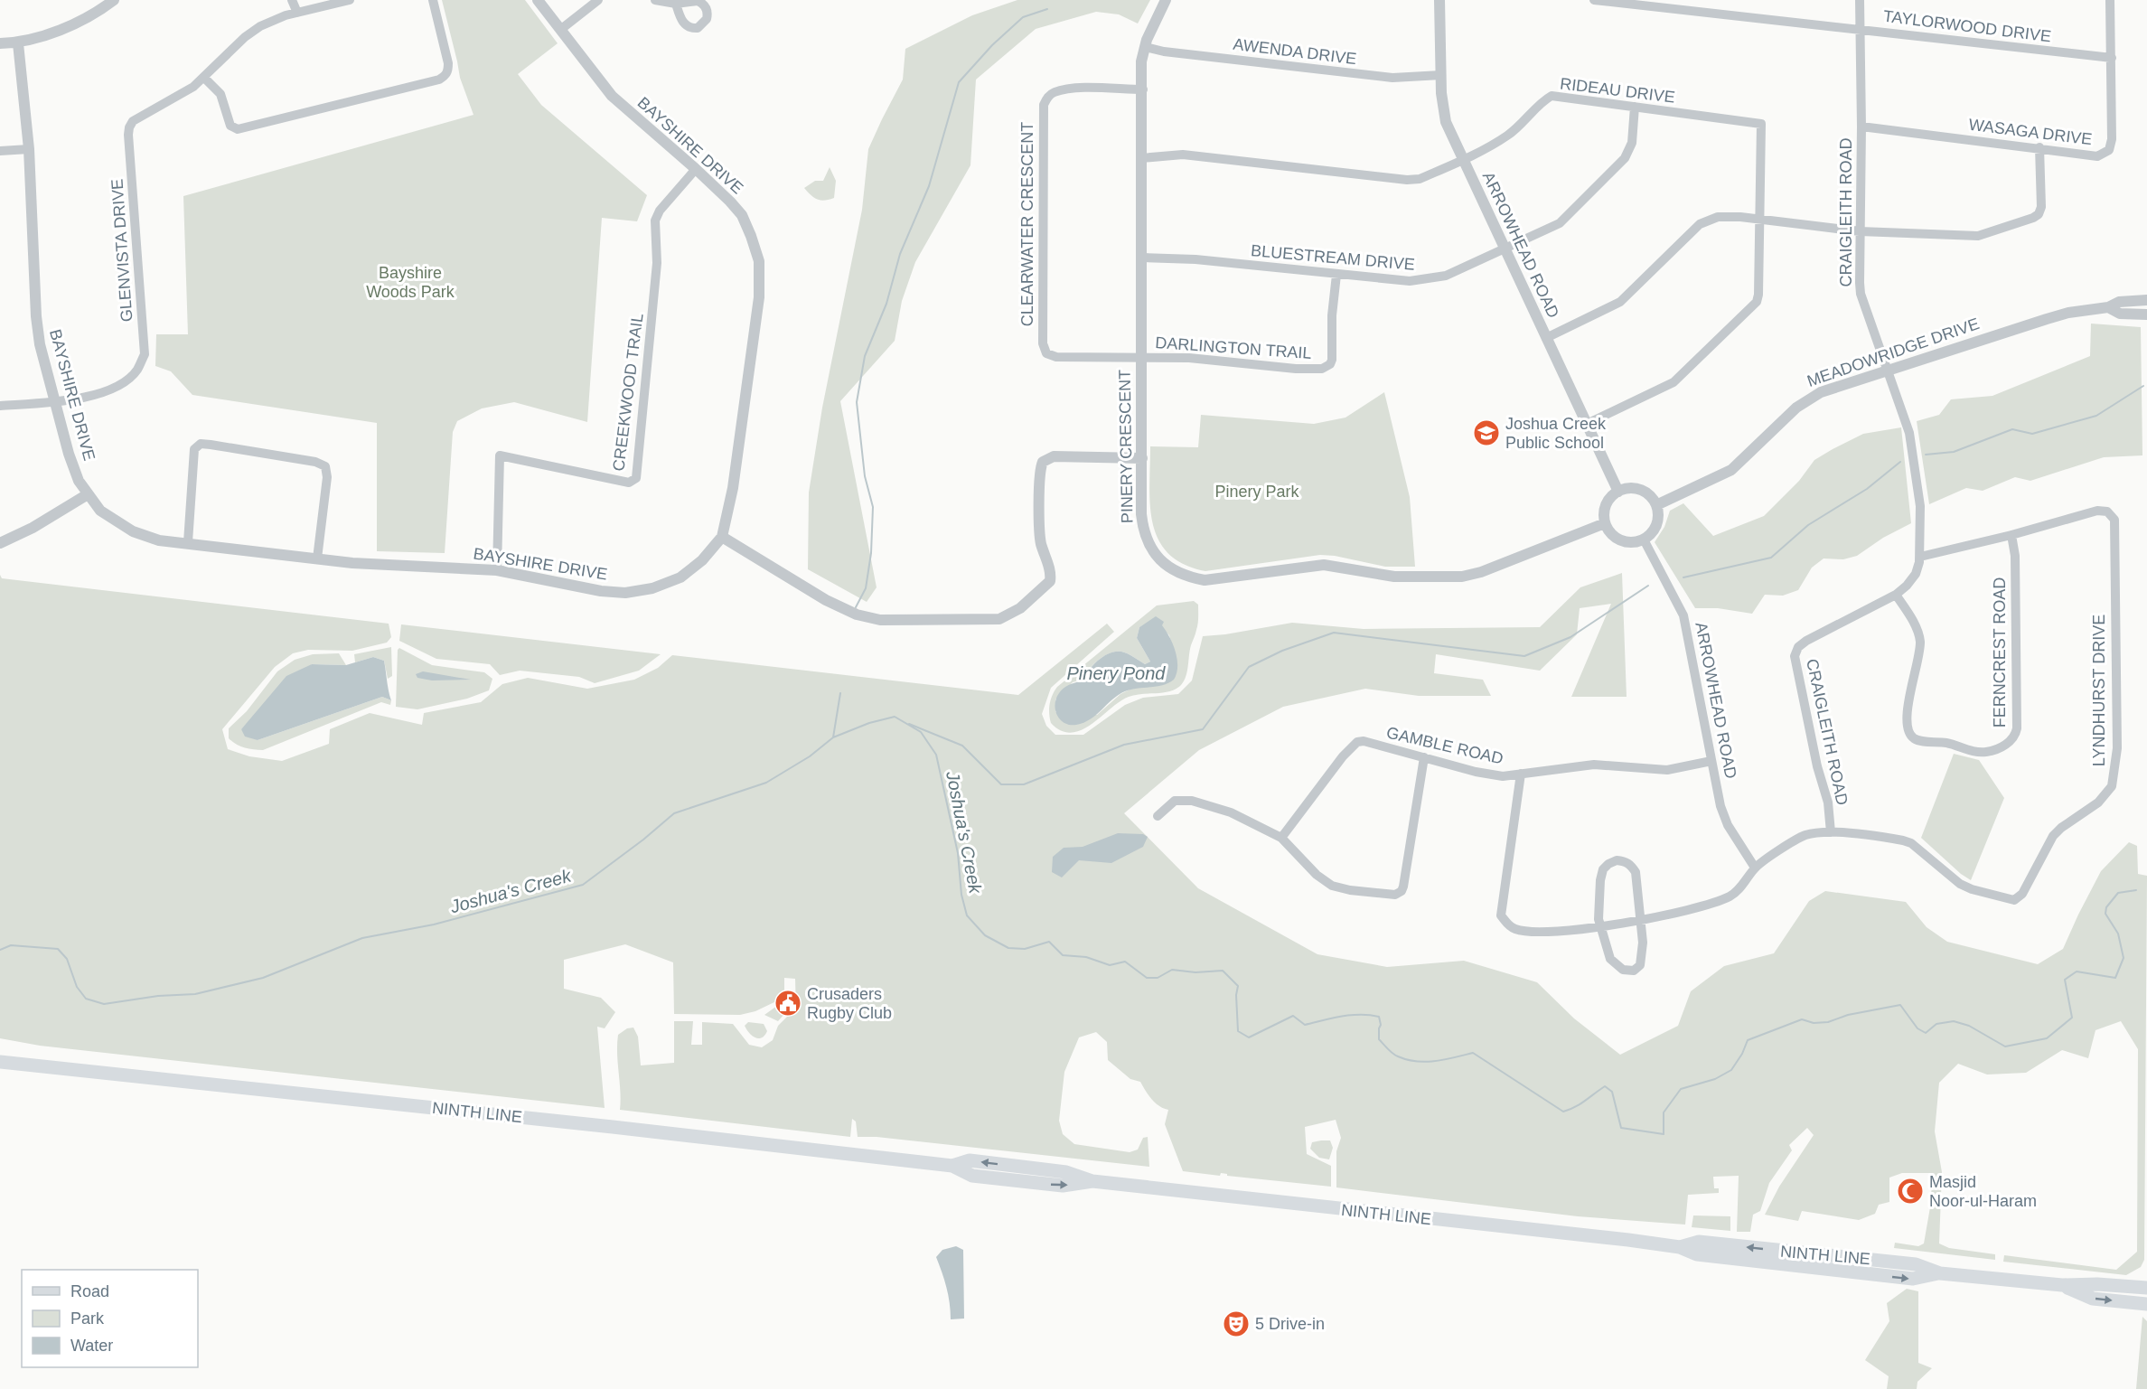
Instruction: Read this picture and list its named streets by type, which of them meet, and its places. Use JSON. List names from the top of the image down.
{
  "streets": {
    "main road": ["NINTH LINE"],
    "street": [
      "TAYLORWOOD DRIVE",
      "AWENDA DRIVE",
      "RIDEAU DRIVE",
      "WASAGA DRIVE",
      "BAYSHIRE DRIVE",
      "CRAIGLEITH ROAD",
      "CLEARWATER CRESCENT",
      "ARROWHEAD ROAD",
      "GLENVISTA DRIVE",
      "BLUESTREAM DRIVE",
      "DARLINGTON TRAIL",
      "MEADOWRIDGE DRIVE",
      "CREEKWOOD TRAIL",
      "PINERY CRESCENT",
      "FERNCREST ROAD",
      "LYNDHURST DRIVE",
      "GAMBLE ROAD"
    ]
  },
  "crossings": [
    ["TAYLORWOOD DRIVE", "WASAGA DRIVE"],
    ["TAYLORWOOD DRIVE", "CRAIGLEITH ROAD"],
    ["AWENDA DRIVE", "ARROWHEAD ROAD"],
    ["AWENDA DRIVE", "PINERY CRESCENT"],
    ["RIDEAU DRIVE", "ARROWHEAD ROAD"],
    ["RIDEAU DRIVE", "BLUESTREAM DRIVE"],
    ["RIDEAU DRIVE", "PINERY CRESCENT"],
    ["WASAGA DRIVE", "CRAIGLEITH ROAD"],
    ["BAYSHIRE DRIVE", "GLENVISTA DRIVE"],
    ["BAYSHIRE DRIVE", "CREEKWOOD TRAIL"],
    ["CRAIGLEITH ROAD", "MEADOWRIDGE DRIVE"],
    ["CRAIGLEITH ROAD", "FERNCREST ROAD"],
    ["CRAIGLEITH ROAD", "LYNDHURST DRIVE"],
    ["CLEARWATER CRESCENT", "DARLINGTON TRAIL"],
    ["CLEARWATER CRESCENT", "PINERY CRESCENT"],
    ["ARROWHEAD ROAD", "BLUESTREAM DRIVE"],
    ["ARROWHEAD ROAD", "MEADOWRIDGE DRIVE"],
    ["ARROWHEAD ROAD", "PINERY CRESCENT"],
    ["ARROWHEAD ROAD", "LYNDHURST DRIVE"],
    ["ARROWHEAD ROAD", "GAMBLE ROAD"],
    ["BLUESTREAM DRIVE", "DARLINGTON TRAIL"],
    ["BLUESTREAM DRIVE", "PINERY CRESCENT"],
    ["DARLINGTON TRAIL", "PINERY CRESCENT"],
    ["MEADOWRIDGE DRIVE", "PINERY CRESCENT"],
    ["FERNCREST ROAD", "LYNDHURST DRIVE"],
    ["LYNDHURST DRIVE", "GAMBLE ROAD"]
  ],
  "water": ["Pinery Pond", "Joshua's Creek"],
  "parks": ["Bayshire Woods Park", "Pinery Park"],
  "places": {
    "school or university": ["Joshua Creek Public School"],
    "public building": ["Crusaders Rugby Club"],
    "mosque": ["Masjid Noor-ul-Haram"],
    "theatre": ["5 Drive-in"]
  },
  "legend": ["Road", "Park", "Water"]
}
